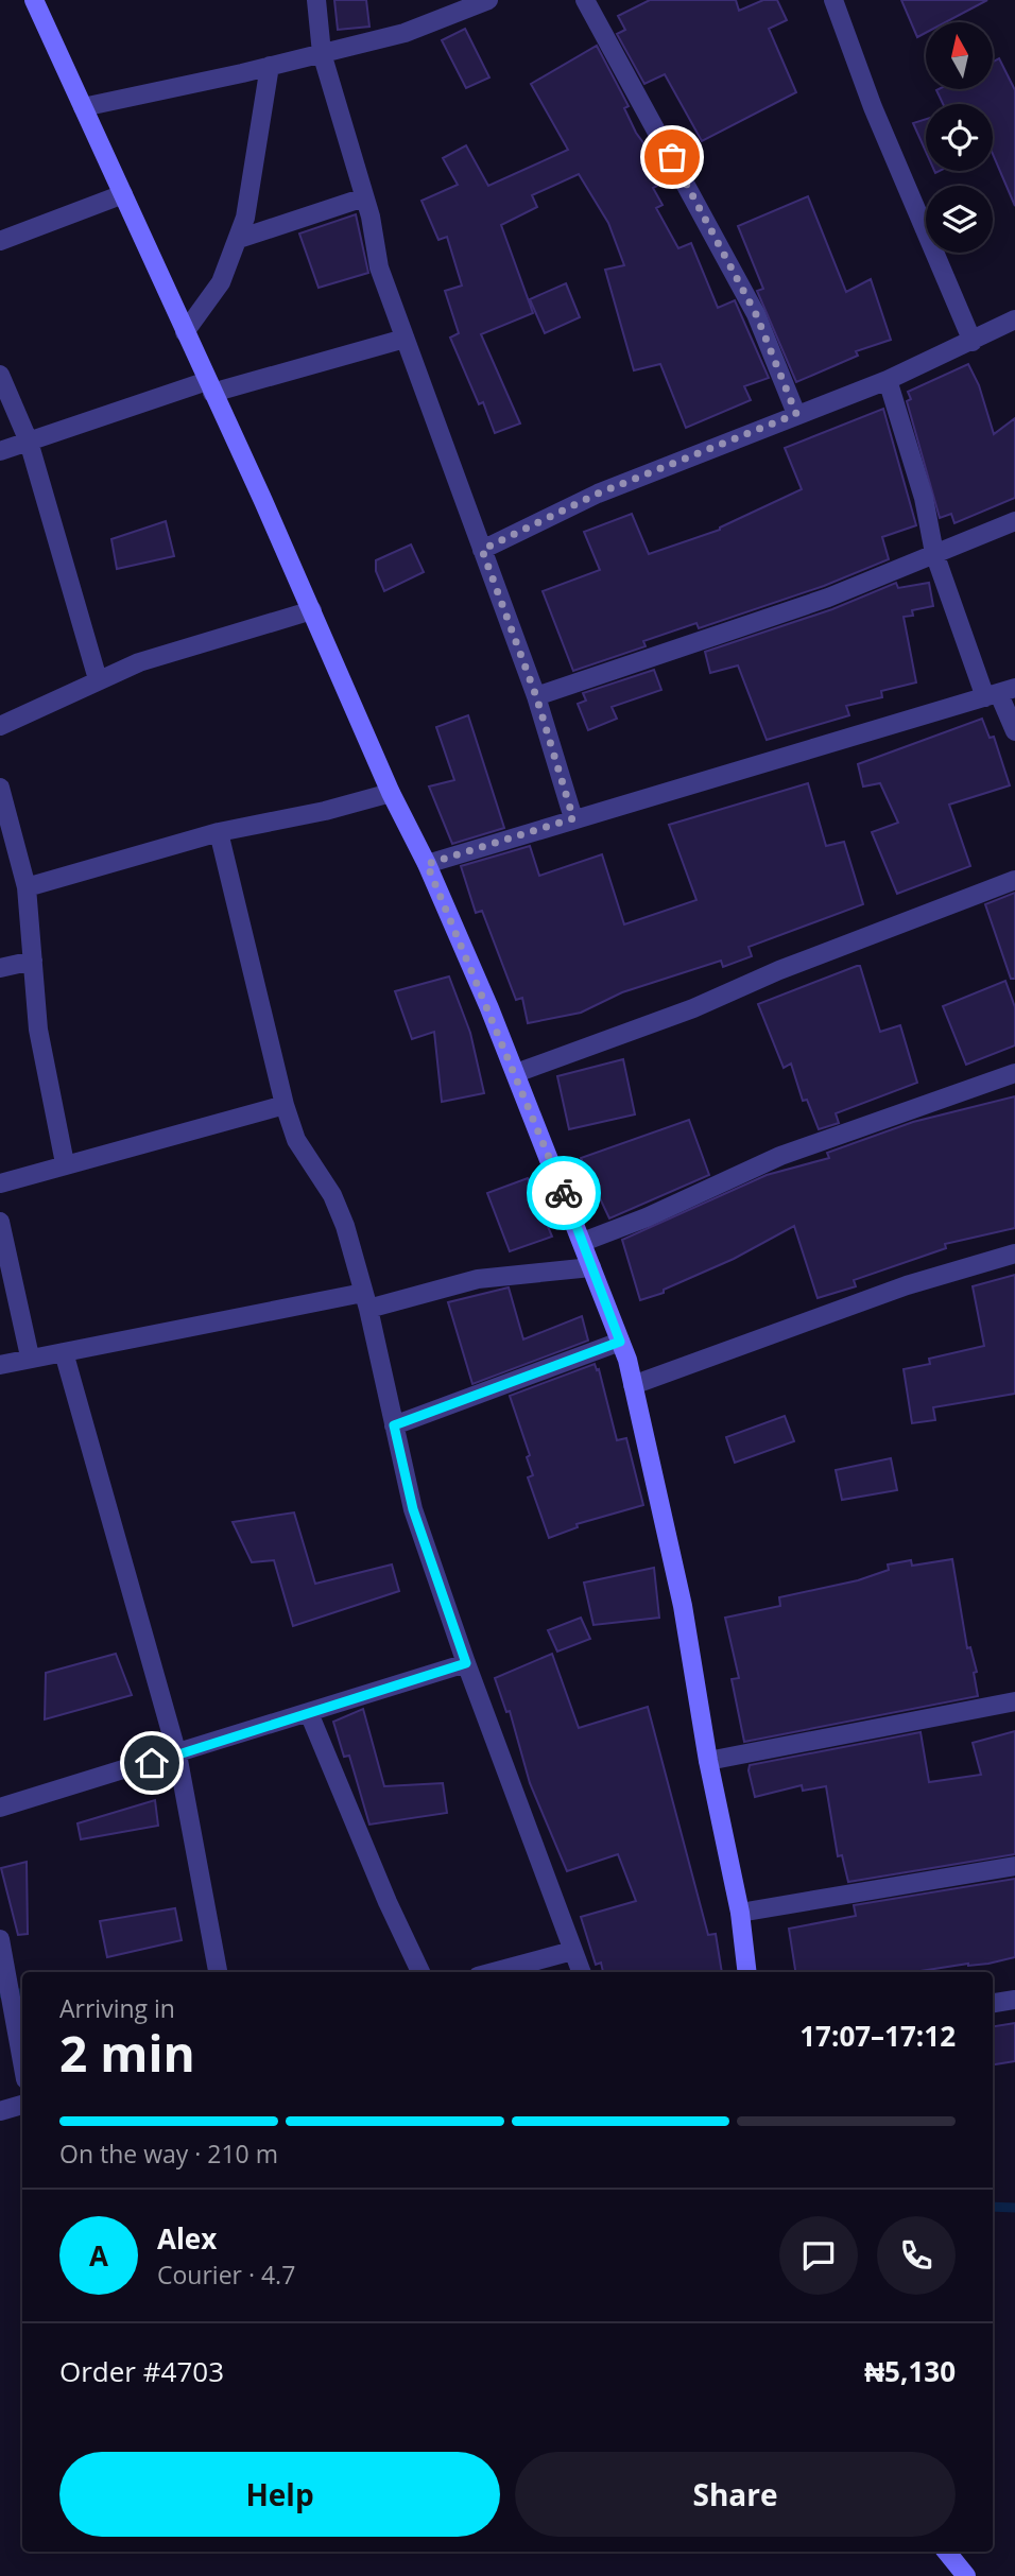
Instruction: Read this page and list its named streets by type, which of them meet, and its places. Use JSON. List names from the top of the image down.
{
  "north": "top",
  "page": {
    "heading": ["2 min", "Arriving in", "17:07–17:12"],
    "panel": [
      "Alex",
      "Courier · 4.7",
      "Order #4703",
      "₦5,130"
    ],
    "bar": "On the way · 210 m",
    "round": "A",
    "buttons": ["Help", "Share"]
  }
}
